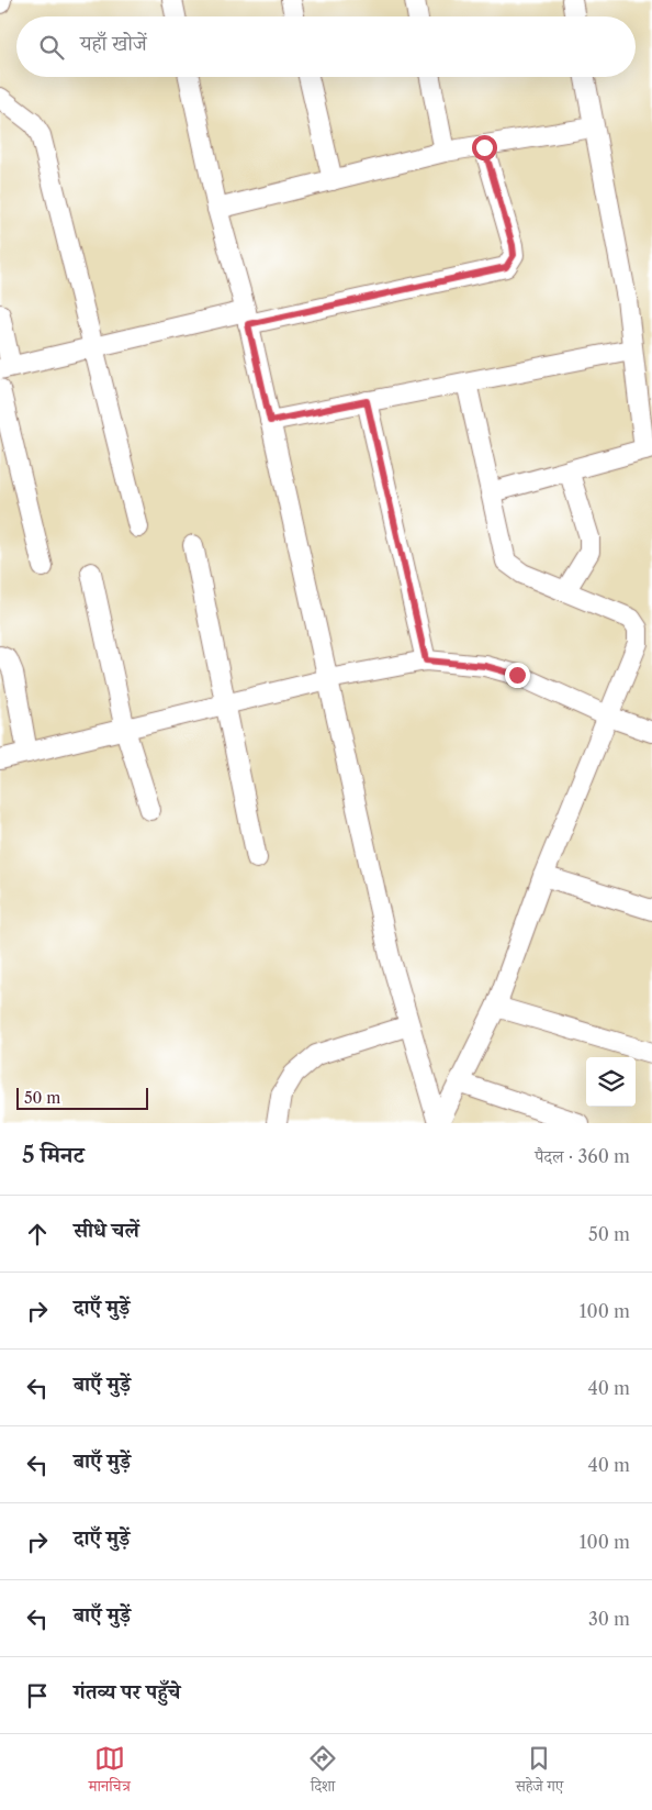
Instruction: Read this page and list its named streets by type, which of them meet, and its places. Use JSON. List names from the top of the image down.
{
  "scale_bar": "50 m",
  "page": {
    "search": "यहाँ खोजें",
    "scale": "50 m",
    "heading": ["5 मिनट", "पैदल · 360 m"],
    "list": [
      ["सीधे चलें", "50 m"],
      ["दाएँ मुड़ें", "100 m"],
      ["बाएँ मुड़ें", "40 m"],
      ["बाएँ मुड़ें", "40 m"],
      ["दाएँ मुड़ें", "100 m"],
      ["बाएँ मुड़ें", "30 m"],
      "गंतव्य पर पहुँचे"
    ],
    "nav": ["मानचित्र", "दिशा", "सहेजे गए"]
  }
}
